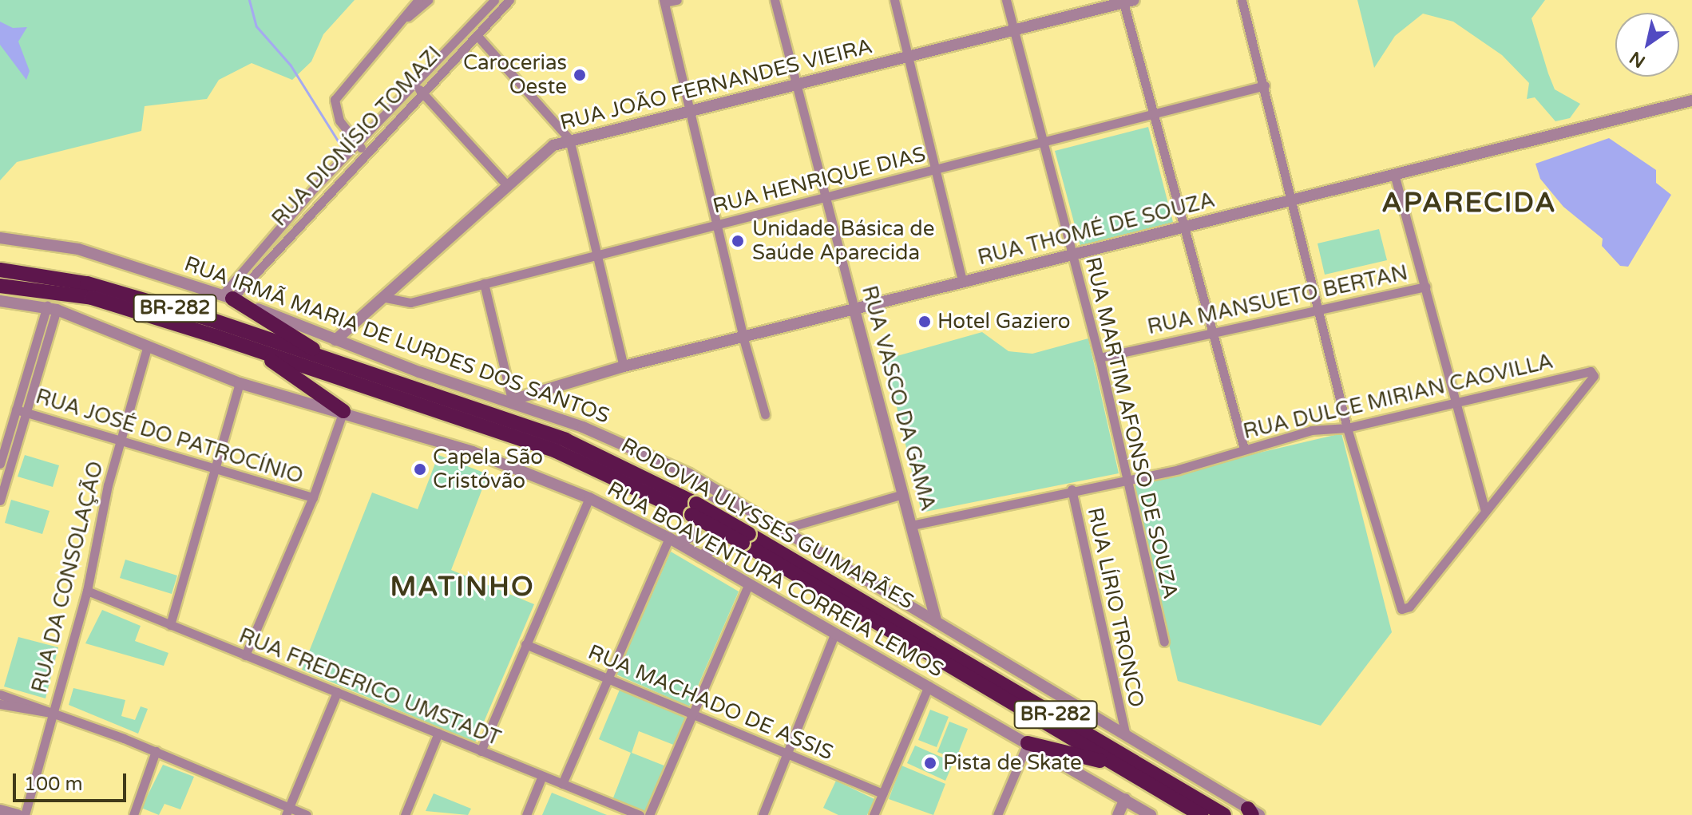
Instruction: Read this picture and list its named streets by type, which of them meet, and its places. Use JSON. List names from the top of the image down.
{
  "streets": {
    "highway": ["BR-282", "RODOVIA ULYSSES GUIMARÃES"],
    "street": [
      "RUA JOÃO FERNANDES VIEIRA",
      "RUA DIONÍSIO TOMAZI",
      "RUA HENRIQUE DIAS",
      "RUA THOMÉ DE SOUZA",
      "RUA MANSUETO BERTAN",
      "RUA IRMÃ MARIA DE LURDES DOS SANTOS",
      "RUA DULCE MIRIAN CAOVILLA",
      "RUA VASCO DA GAMA",
      "RUA MARTIM AFONSO DE SOUZA",
      "RUA JOSÉ DO PATROCÍNIO",
      "RUA DA CONSOLAÇÃO",
      "RUA BOAVENTURA CORREIA LEMOS",
      "RUA LÍRIO TRONCO",
      "RUA FREDERICO UMSTADT",
      "RUA MACHADO DE ASSIS"
    ]
  },
  "crossings": [
    ["RUA JOÃO FERNANDES VIEIRA", "RUA HENRIQUE DIAS"],
    ["RUA JOÃO FERNANDES VIEIRA", "RUA IRMÃ MARIA DE LURDES DOS SANTOS"],
    ["RUA JOÃO FERNANDES VIEIRA", "RUA VASCO DA GAMA"],
    ["RUA JOÃO FERNANDES VIEIRA", "RUA MARTIM AFONSO DE SOUZA"],
    ["RUA DIONÍSIO TOMAZI", "RUA IRMÃ MARIA DE LURDES DOS SANTOS"],
    ["RUA HENRIQUE DIAS", "RUA VASCO DA GAMA"],
    ["RUA HENRIQUE DIAS", "RUA MARTIM AFONSO DE SOUZA"],
    ["RUA THOMÉ DE SOUZA", "RUA IRMÃ MARIA DE LURDES DOS SANTOS"],
    ["RUA THOMÉ DE SOUZA", "RUA VASCO DA GAMA"],
    ["RUA THOMÉ DE SOUZA", "RUA MARTIM AFONSO DE SOUZA"],
    ["RUA MANSUETO BERTAN", "RUA MARTIM AFONSO DE SOUZA"],
    ["RUA IRMÃ MARIA DE LURDES DOS SANTOS", "RUA VASCO DA GAMA"],
    ["RUA IRMÃ MARIA DE LURDES DOS SANTOS", "RUA LÍRIO TRONCO"],
    ["RUA DULCE MIRIAN CAOVILLA", "RUA VASCO DA GAMA"],
    ["RUA DULCE MIRIAN CAOVILLA", "RUA MARTIM AFONSO DE SOUZA"],
    ["RUA DULCE MIRIAN CAOVILLA", "RUA LÍRIO TRONCO"],
    ["RUA JOSÉ DO PATROCÍNIO", "RUA DA CONSOLAÇÃO"],
    ["RUA DA CONSOLAÇÃO", "RUA BOAVENTURA CORREIA LEMOS"],
    ["RUA DA CONSOLAÇÃO", "RUA FREDERICO UMSTADT"]
  ],
  "districts": ["APARECIDA", "MATINHO"],
  "places": [
    "Carocerias Oeste",
    "Unidade Básica de Saúde Aparecida",
    "Hotel Gaziero",
    "Capela São Cristóvão",
    "Pista de Skate"
  ],
  "scale_bar": "100 m",
  "north": "bottom left"
}
